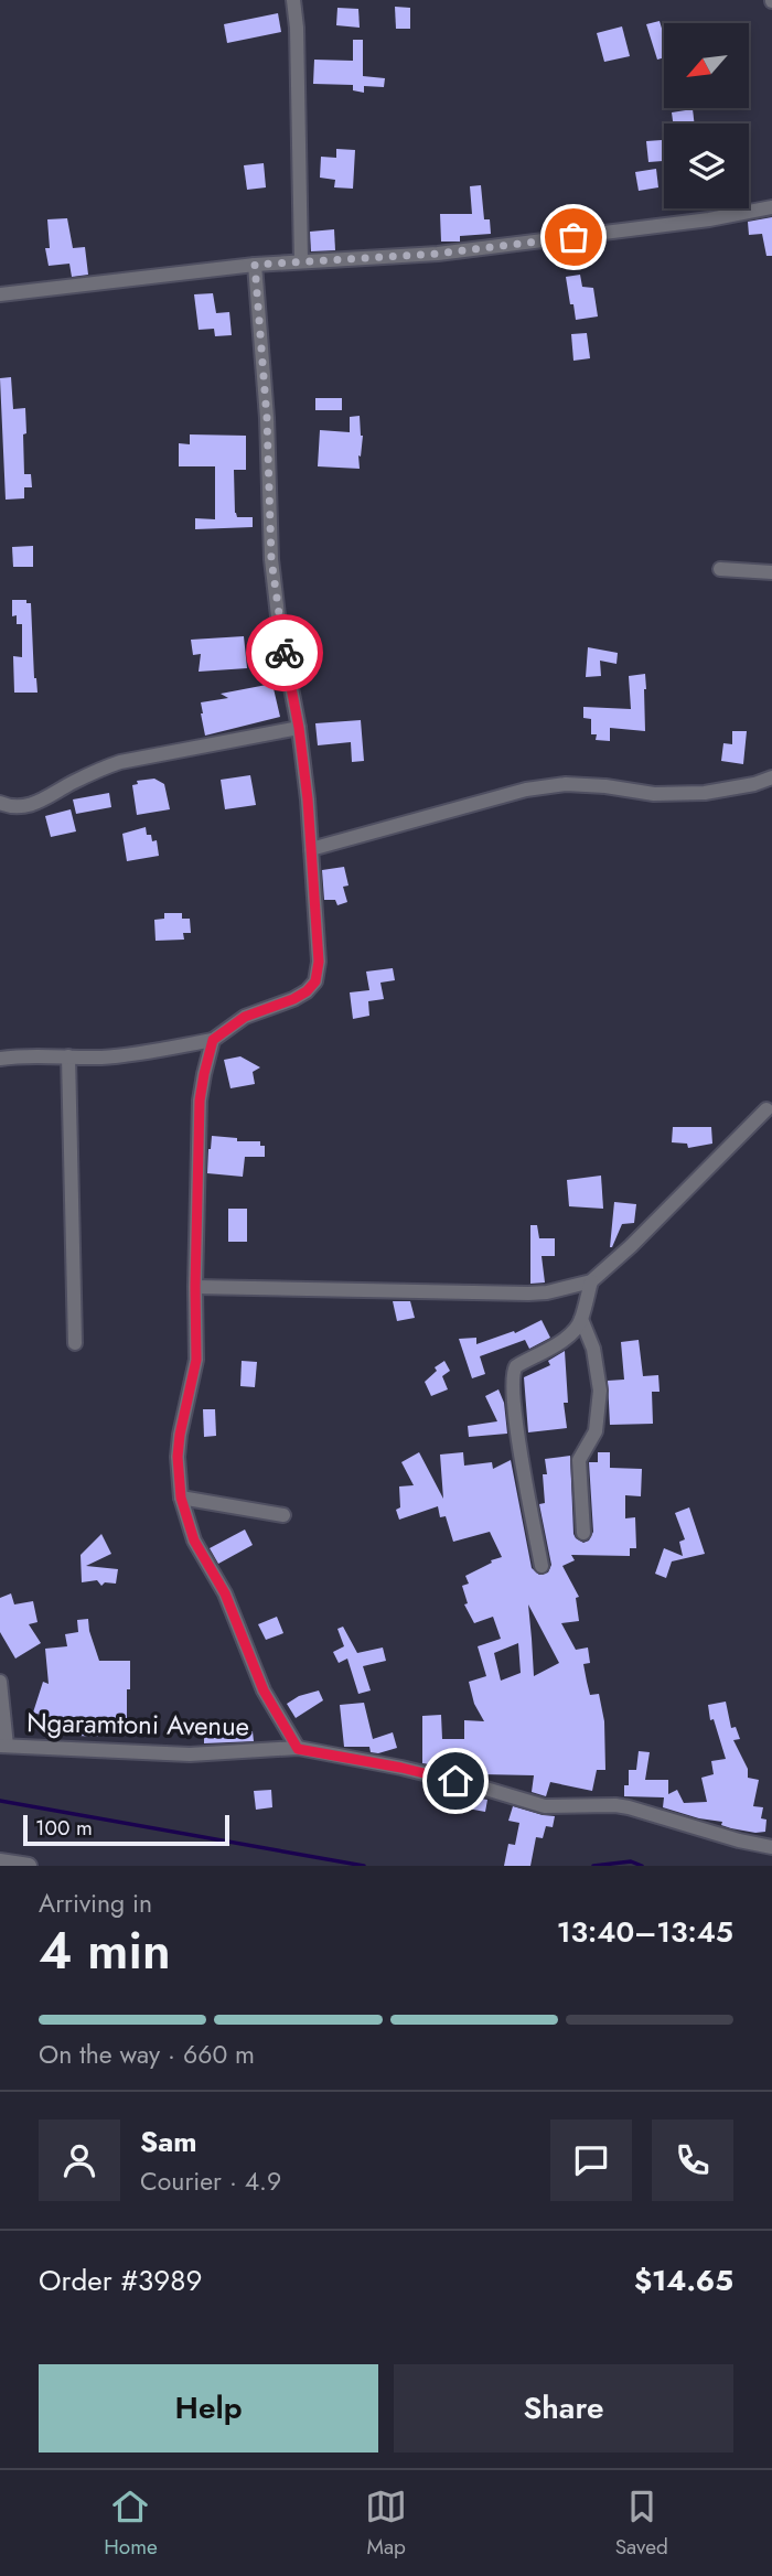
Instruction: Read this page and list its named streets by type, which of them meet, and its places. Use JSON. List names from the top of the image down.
{
  "streets": {
    "street": ["Ngaramtoni Avenue"]
  },
  "scale_bar": "100 m",
  "north": "bottom left",
  "page": {
    "scale": "100 m",
    "heading": ["4 min", "Arriving in", "13:40–13:45"],
    "panel": [
      "Sam",
      "Courier · 4.9",
      "Order #3989",
      "$14.65"
    ],
    "bar": "On the way · 660 m",
    "buttons": ["Help", "Share"],
    "tabs": ["Home", "Map", "Saved"]
  }
}
